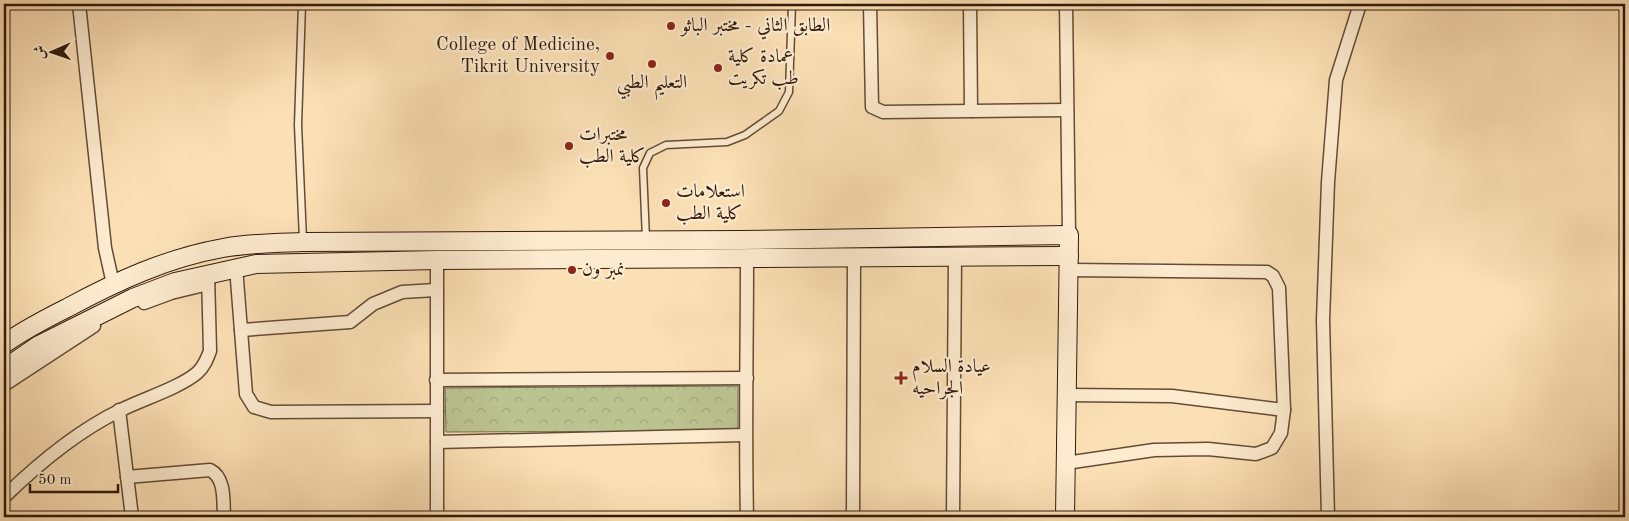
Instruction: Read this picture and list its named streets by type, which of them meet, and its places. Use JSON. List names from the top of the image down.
{
  "places": {
    "other": [
      "الطابق الثاني - مختبر الباثو",
      "College of Medicine, Tikrit University",
      "التعليم الطبي",
      "عمادة كلية طب تكريت",
      "مختبرات كلية الطب",
      "استعلامات كلية الطب",
      "نمبر ون"
    ],
    "health": ["عيادة السلام الجراحيه"]
  },
  "scale_bar": "50 m",
  "north": "left"
}
